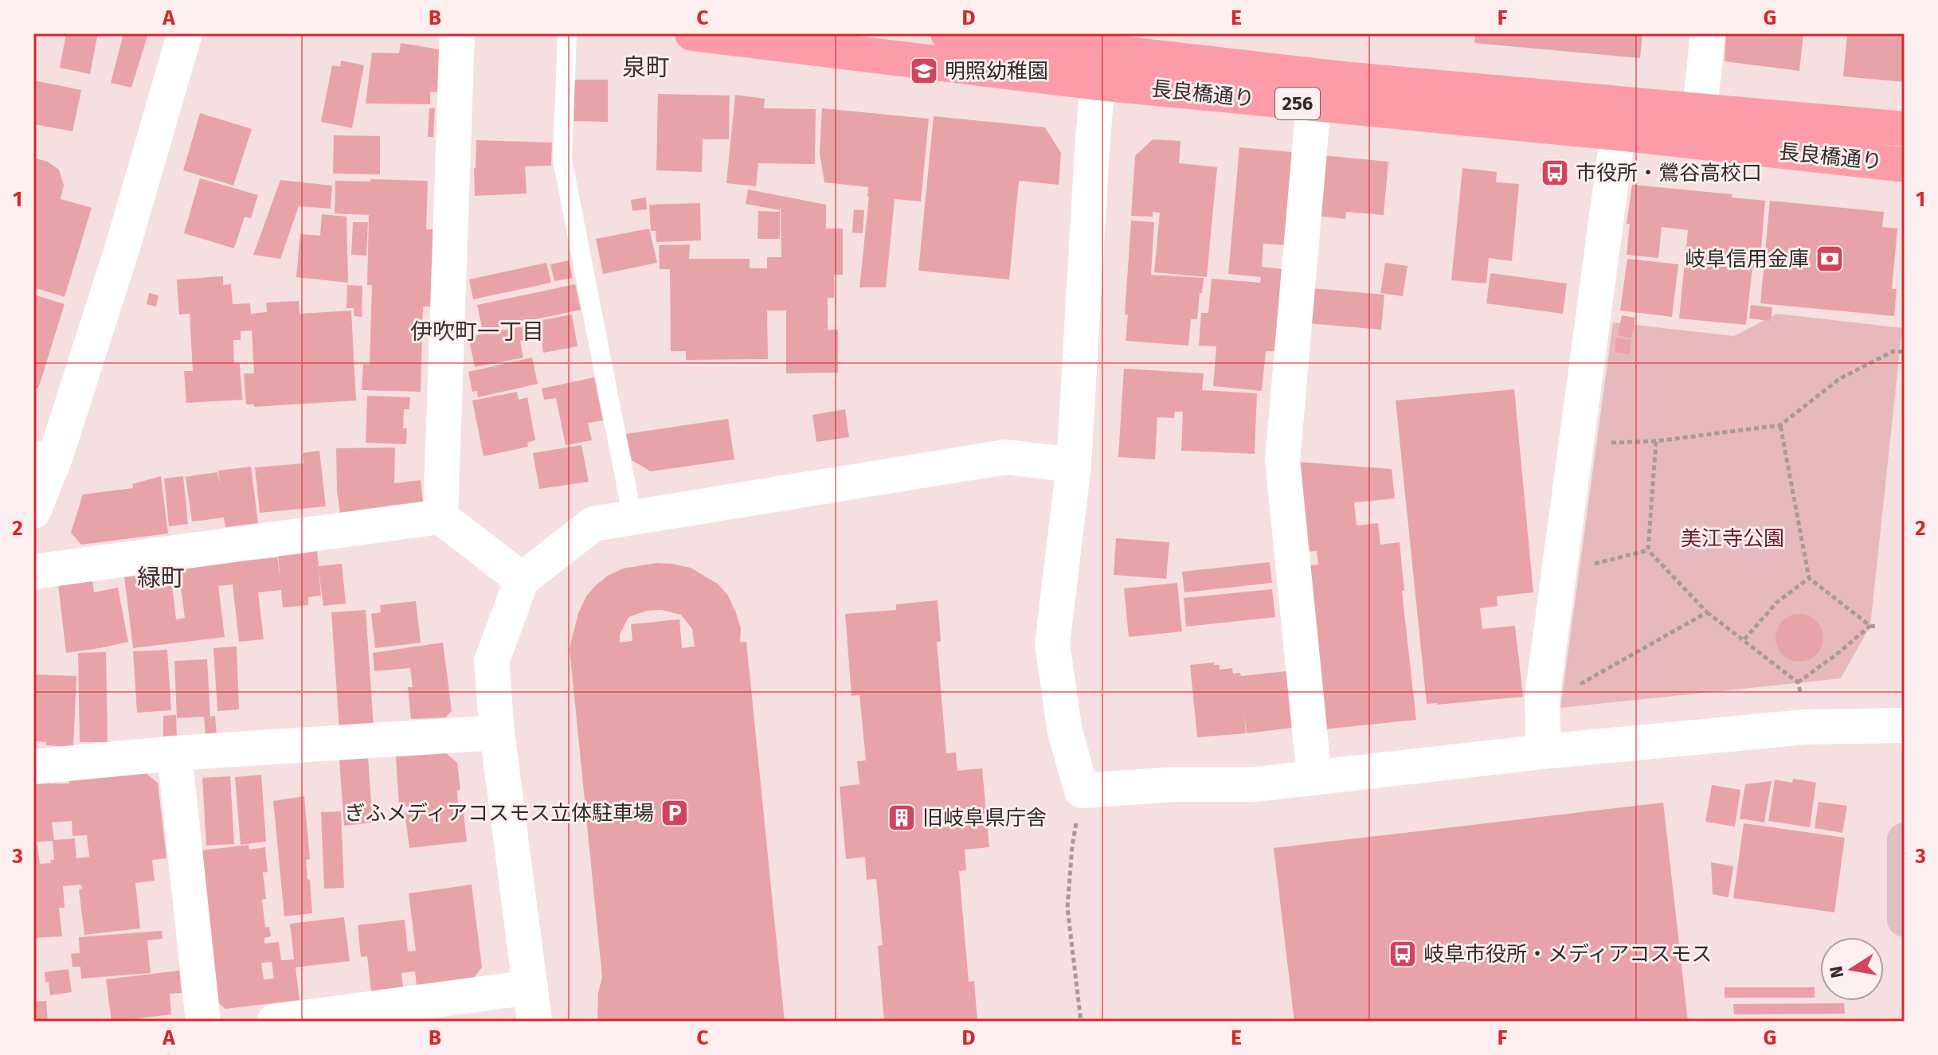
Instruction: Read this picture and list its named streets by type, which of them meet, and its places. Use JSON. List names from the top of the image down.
{
  "streets": {
    "highway": ["長良橋通り", "256"]
  },
  "districts": ["泉町", "伊吹町一丁目", "緑町"],
  "parks": ["美江寺公園"],
  "places": {
    "school or university": ["明照幼稚園"],
    "bus stop": ["市役所・鶯谷高校口", "岐阜市役所・メディアコスモス"],
    "bank": ["岐阜信用金庫"],
    "parking": ["ぎふメディアコスモス立体駐車場"],
    "building": ["旧岐阜県庁舎"]
  },
  "north": "left",
  "grid": {
    "columns": [
      "A",
      "B",
      "C",
      "D",
      "E",
      "F",
      "G"
    ],
    "rows": ["1", "2", "3"]
  }
}
